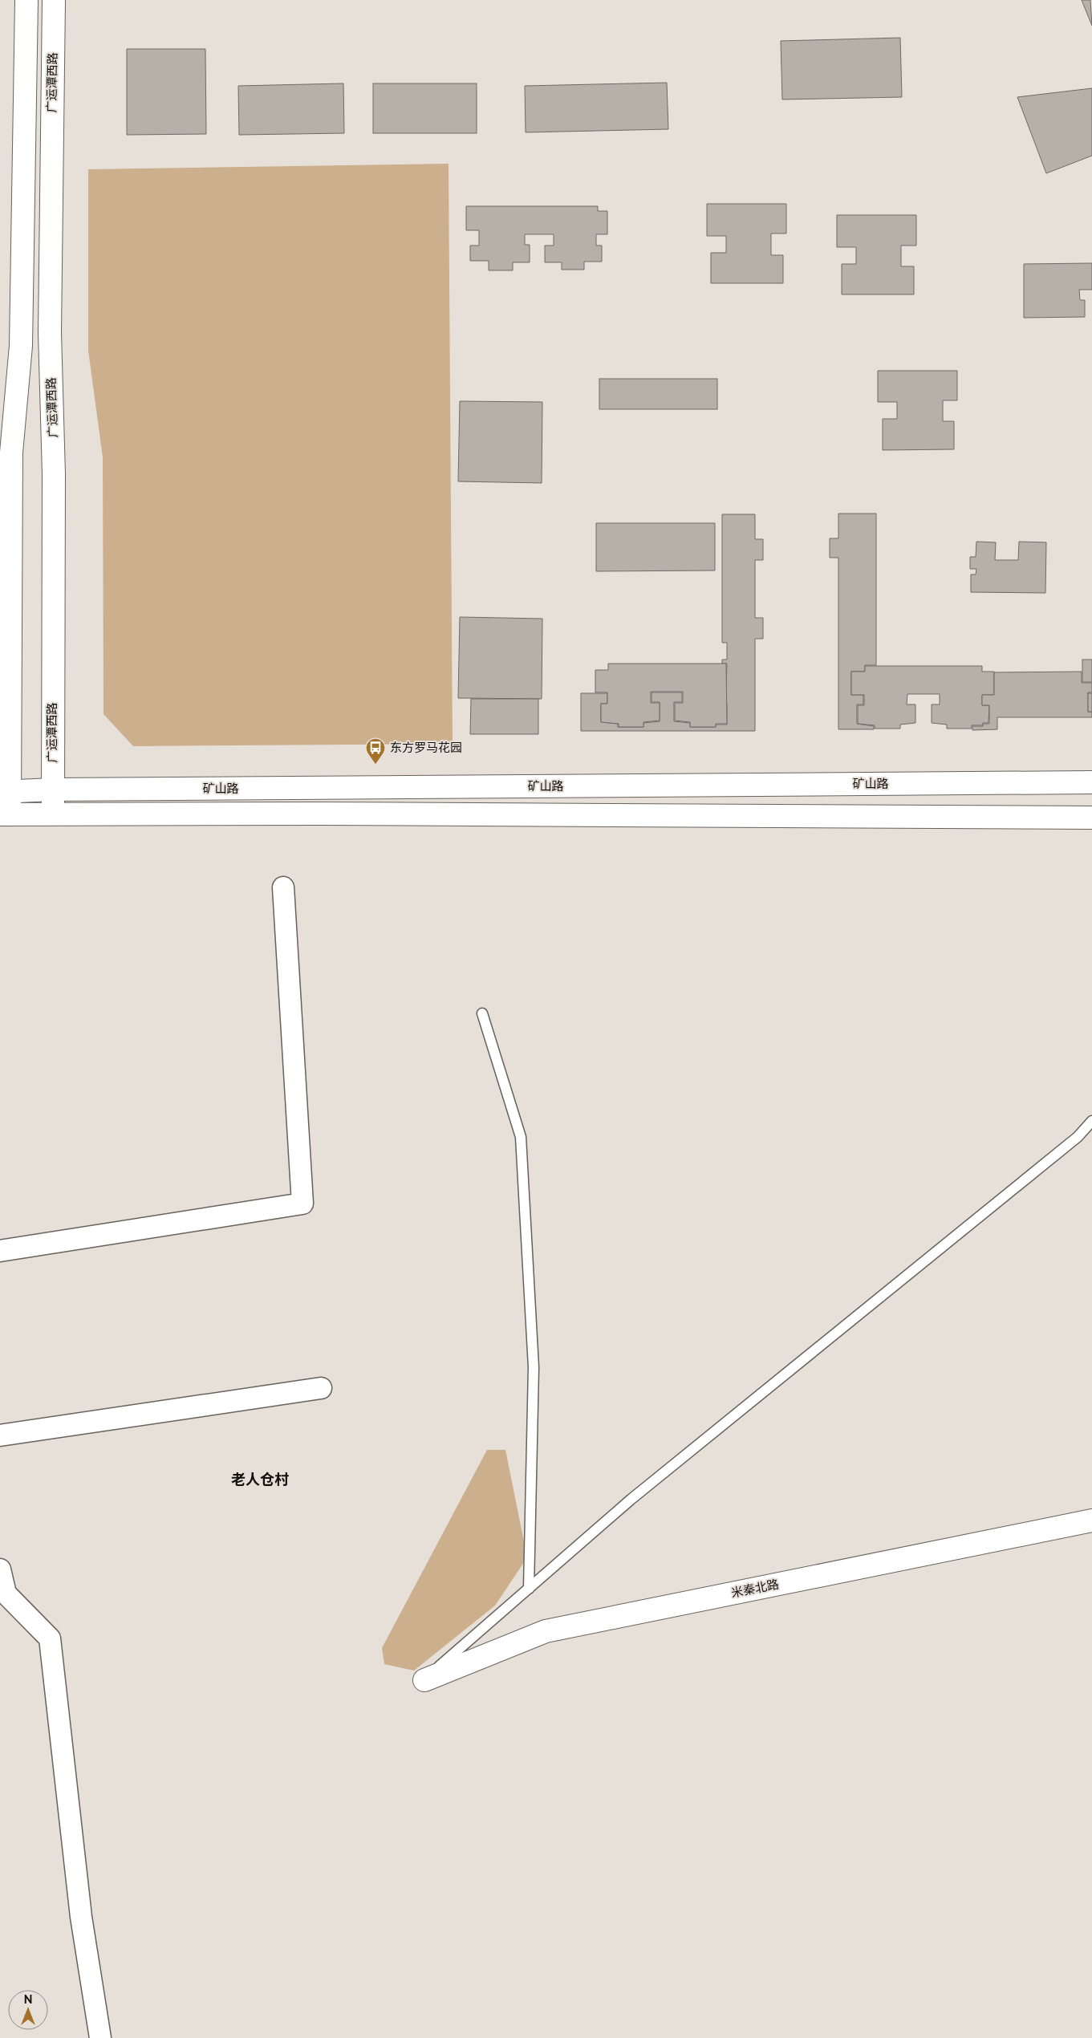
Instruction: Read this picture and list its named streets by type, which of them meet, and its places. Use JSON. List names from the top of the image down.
{
  "streets": {
    "street": ["广运潭西路", "矿山路", "米秦北路"]
  },
  "crossings": [
    ["广运潭西路", "矿山路"]
  ],
  "districts": ["老人仓村"],
  "places": {
    "bus stop": ["东方罗马花园"]
  },
  "north": "top"
}
